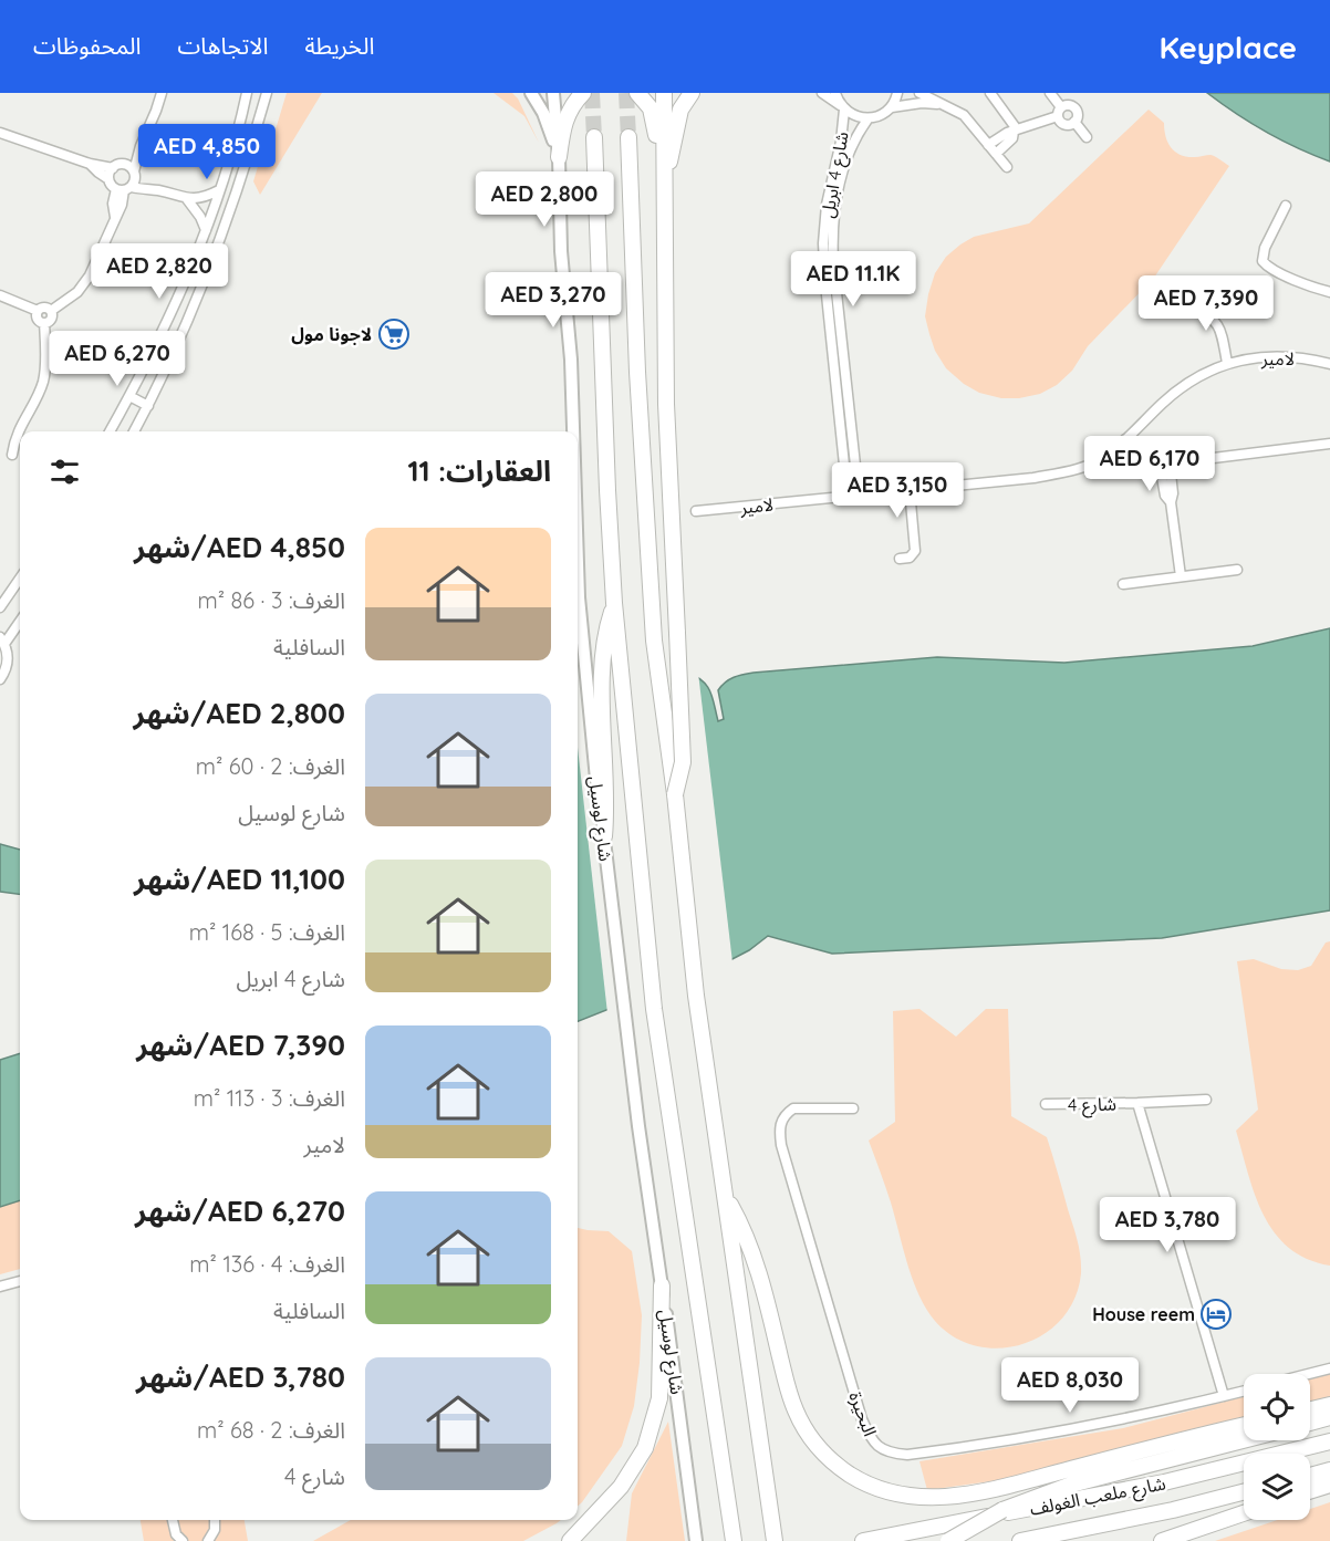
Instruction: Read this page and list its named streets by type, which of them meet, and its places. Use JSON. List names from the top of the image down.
{
  "streets": {
    "main road": ["شارع لوسيل", "شارع ملعب الغولف"],
    "street": [
      "شارع 4 ابريل",
      "لامير",
      "شارع 4",
      "البحيرة"
    ]
  },
  "crossings": [
    ["شارع 4 ابريل", "لامير"],
    ["شارع 4", "البحيرة"]
  ],
  "places": {
    "supermarket": ["لاجونا مول"],
    "hotel": ["House reem"]
  },
  "page": {
    "header": "Keyplace",
    "nav": ["الخريطة", "الاتجاهات", "المحفوظات"],
    "price": [
      "AED 4,850",
      "AED 2,800",
      "AED 2,820",
      "AED 11.1K",
      "AED 3,270",
      "AED 7,390",
      "AED 6,270",
      "AED 6,170",
      "AED 3,150",
      "AED 3,780",
      "AED 8,030"
    ],
    "heading": "العقارات: 11",
    "list": [
      {
        "name": "AED 4,850/شهر",
        "note": "الغرف: 3 · 86 m² · السافلية"
      },
      {
        "name": "AED 2,800/شهر",
        "note": "الغرف: 2 · 60 m² · شارع لوسيل"
      },
      {
        "name": "AED 11,100/شهر",
        "note": "الغرف: 5 · 168 m² · شارع 4 ابريل"
      },
      {
        "name": "AED 7,390/شهر",
        "note": "الغرف: 3 · 113 m² · لامير"
      },
      {
        "name": "AED 6,270/شهر",
        "note": "الغرف: 4 · 136 m² · السافلية"
      },
      {
        "name": "AED 3,780/شهر",
        "note": "الغرف: 2 · 68 m² · شارع 4"
      }
    ]
  }
}
